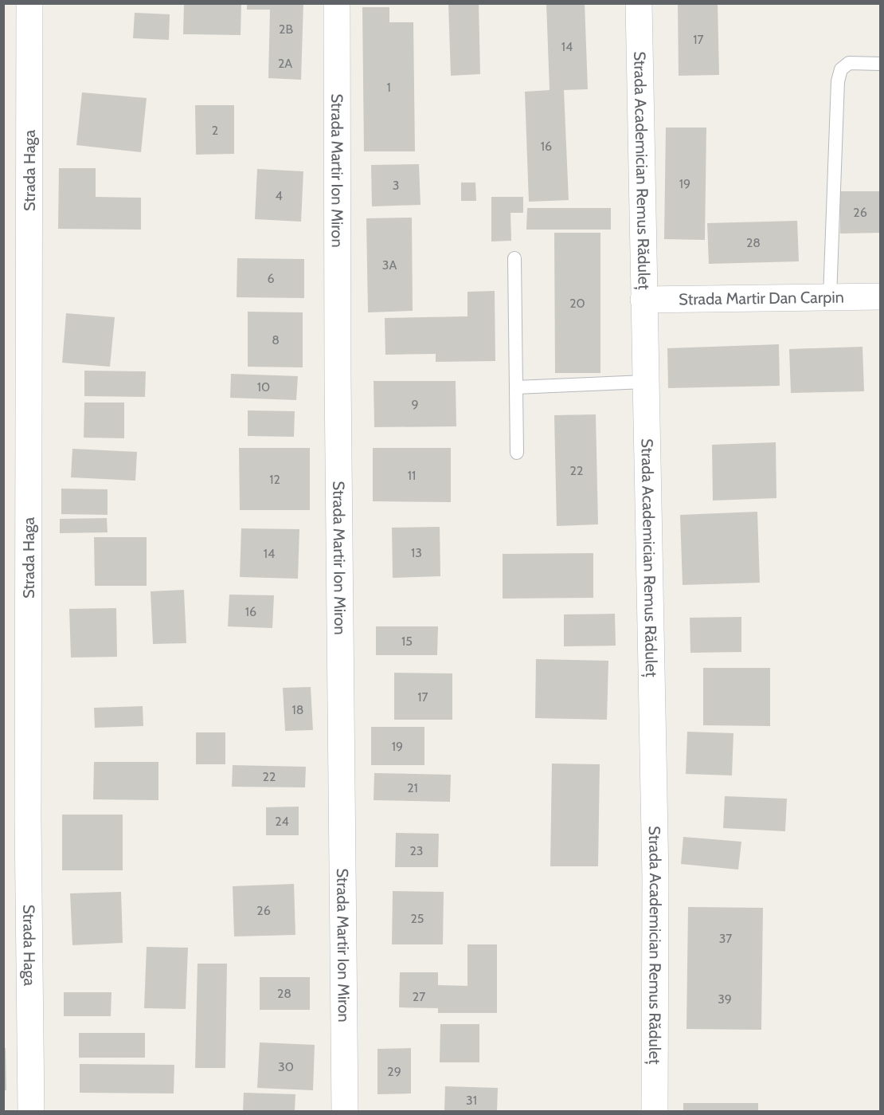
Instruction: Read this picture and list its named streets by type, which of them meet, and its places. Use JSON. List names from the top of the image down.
{
  "streets": {
    "street": [
      "Strada Haga",
      "Strada Martir Ion Miron",
      "Strada Academician Remus Răduleț",
      "Strada Martir Dan Carpin"
    ]
  },
  "crossings": [
    ["Strada Academician Remus Răduleț", "Strada Martir Dan Carpin"]
  ],
  "house_numbers": [
    "2B",
    "17",
    "14",
    "2A",
    "1",
    "2",
    "16",
    "19",
    "3",
    "4",
    "26",
    "28",
    "3A",
    "6",
    "20",
    "8",
    "10",
    "9",
    "22",
    "11",
    "12",
    "13",
    "14",
    "16",
    "15",
    "17",
    "18",
    "19",
    "22",
    "21",
    "24",
    "23",
    "26",
    "25",
    "37",
    "28",
    "27",
    "39",
    "30",
    "29",
    "31"
  ]
}
